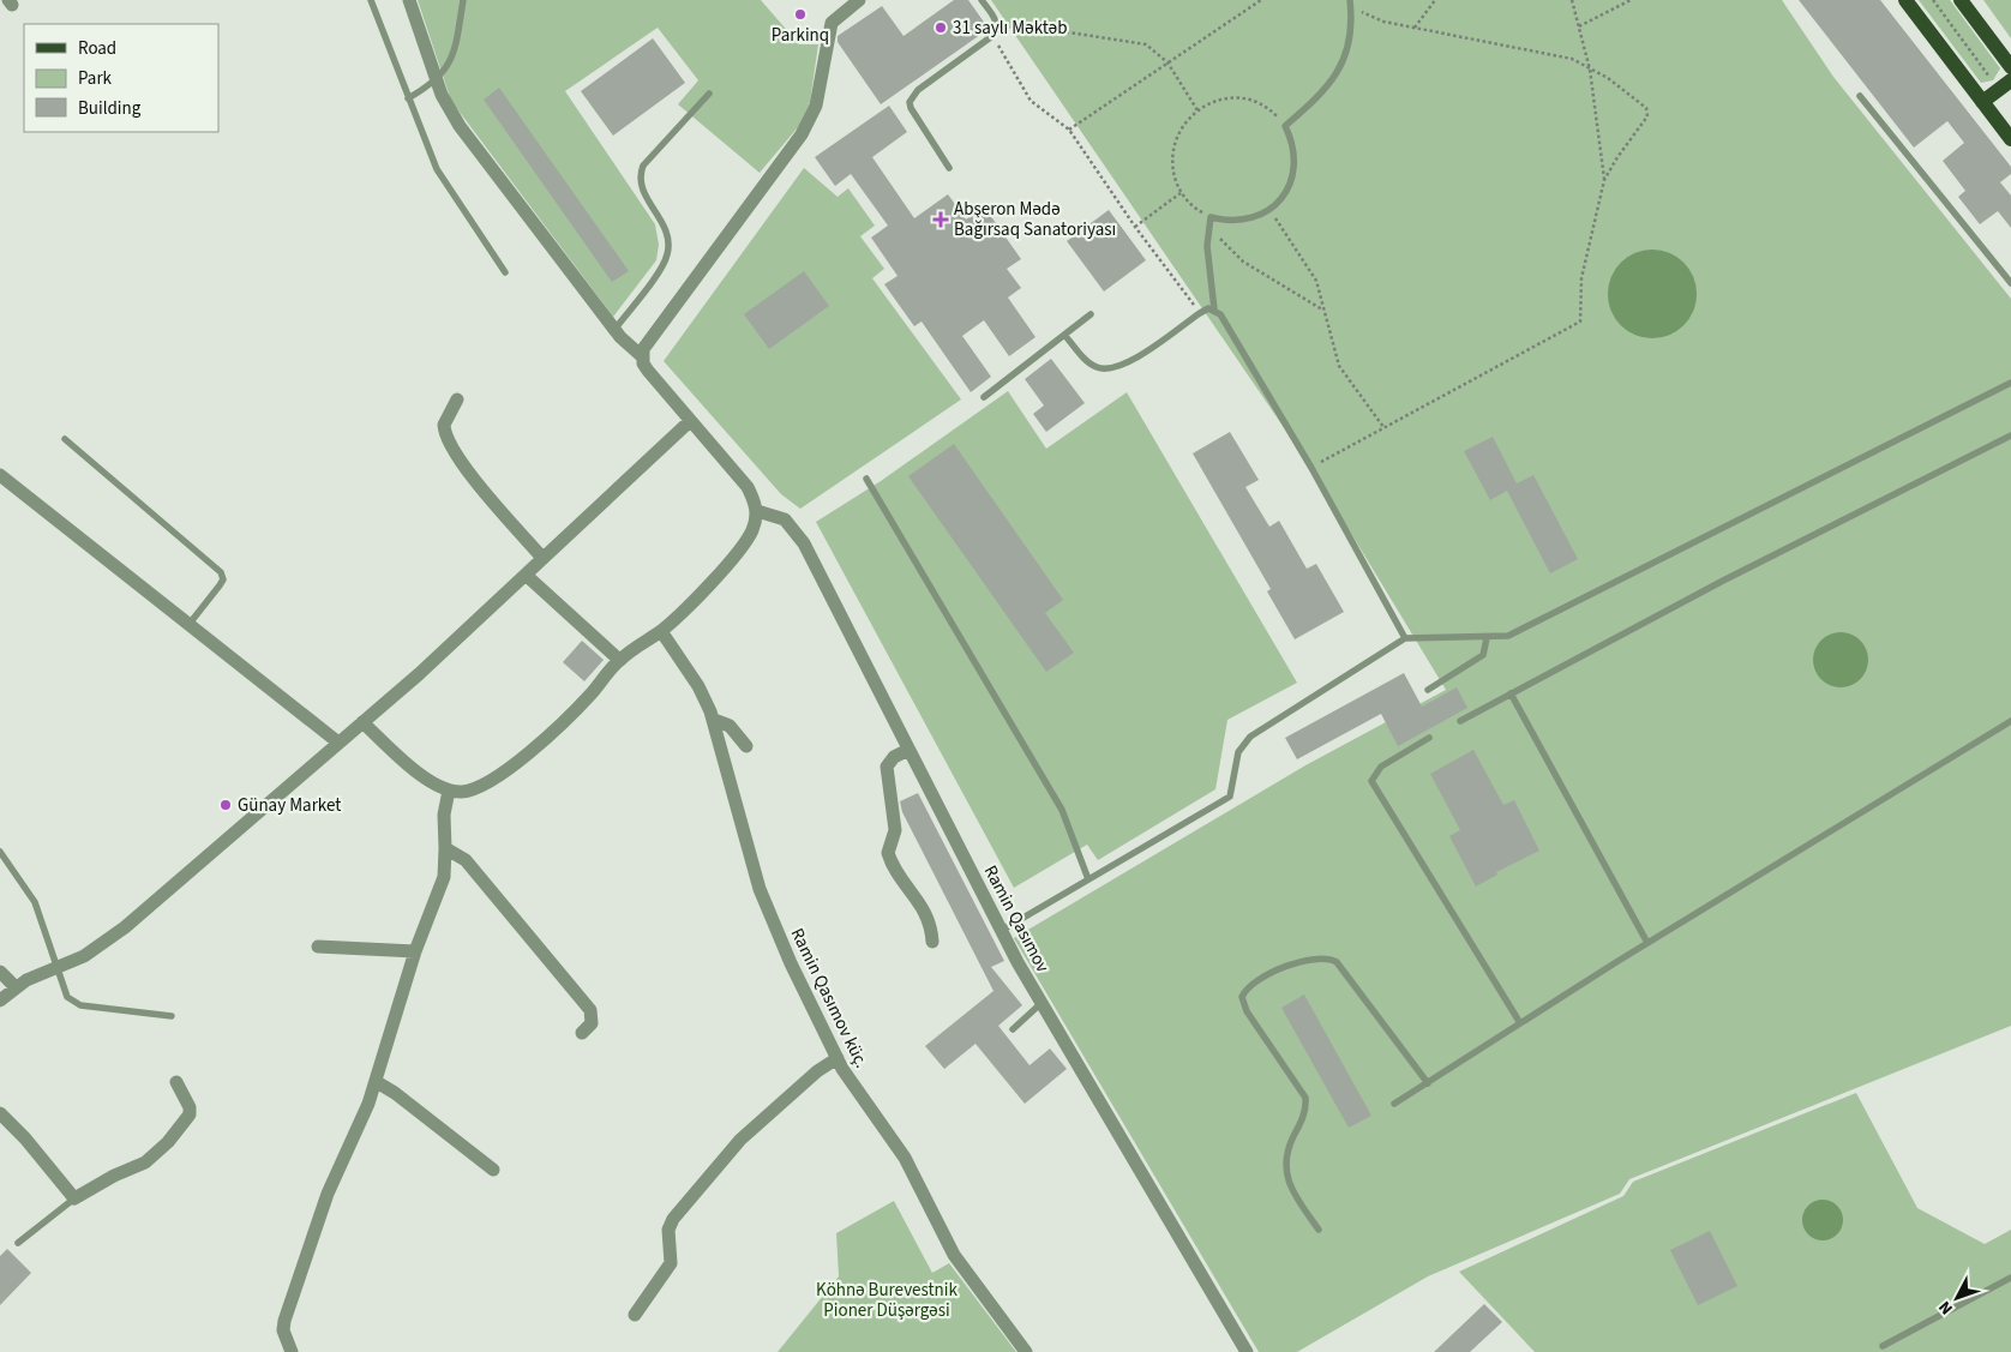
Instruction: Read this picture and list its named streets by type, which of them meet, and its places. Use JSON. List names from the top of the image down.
{
  "streets": {
    "street": ["Ramin Qasımov", "Ramin Qasımov küç."]
  },
  "parks": ["Köhnə Burevestnik Pioner Düşərgəsi"],
  "places": {
    "other": ["Parkinq", "31 saylı Məktəb", "Günay Market"],
    "health": ["Abşeron Mədə Bağırsaq Sanatoriyası"]
  },
  "legend": ["Road", "Park", "Building"],
  "north": "bottom left"
}
